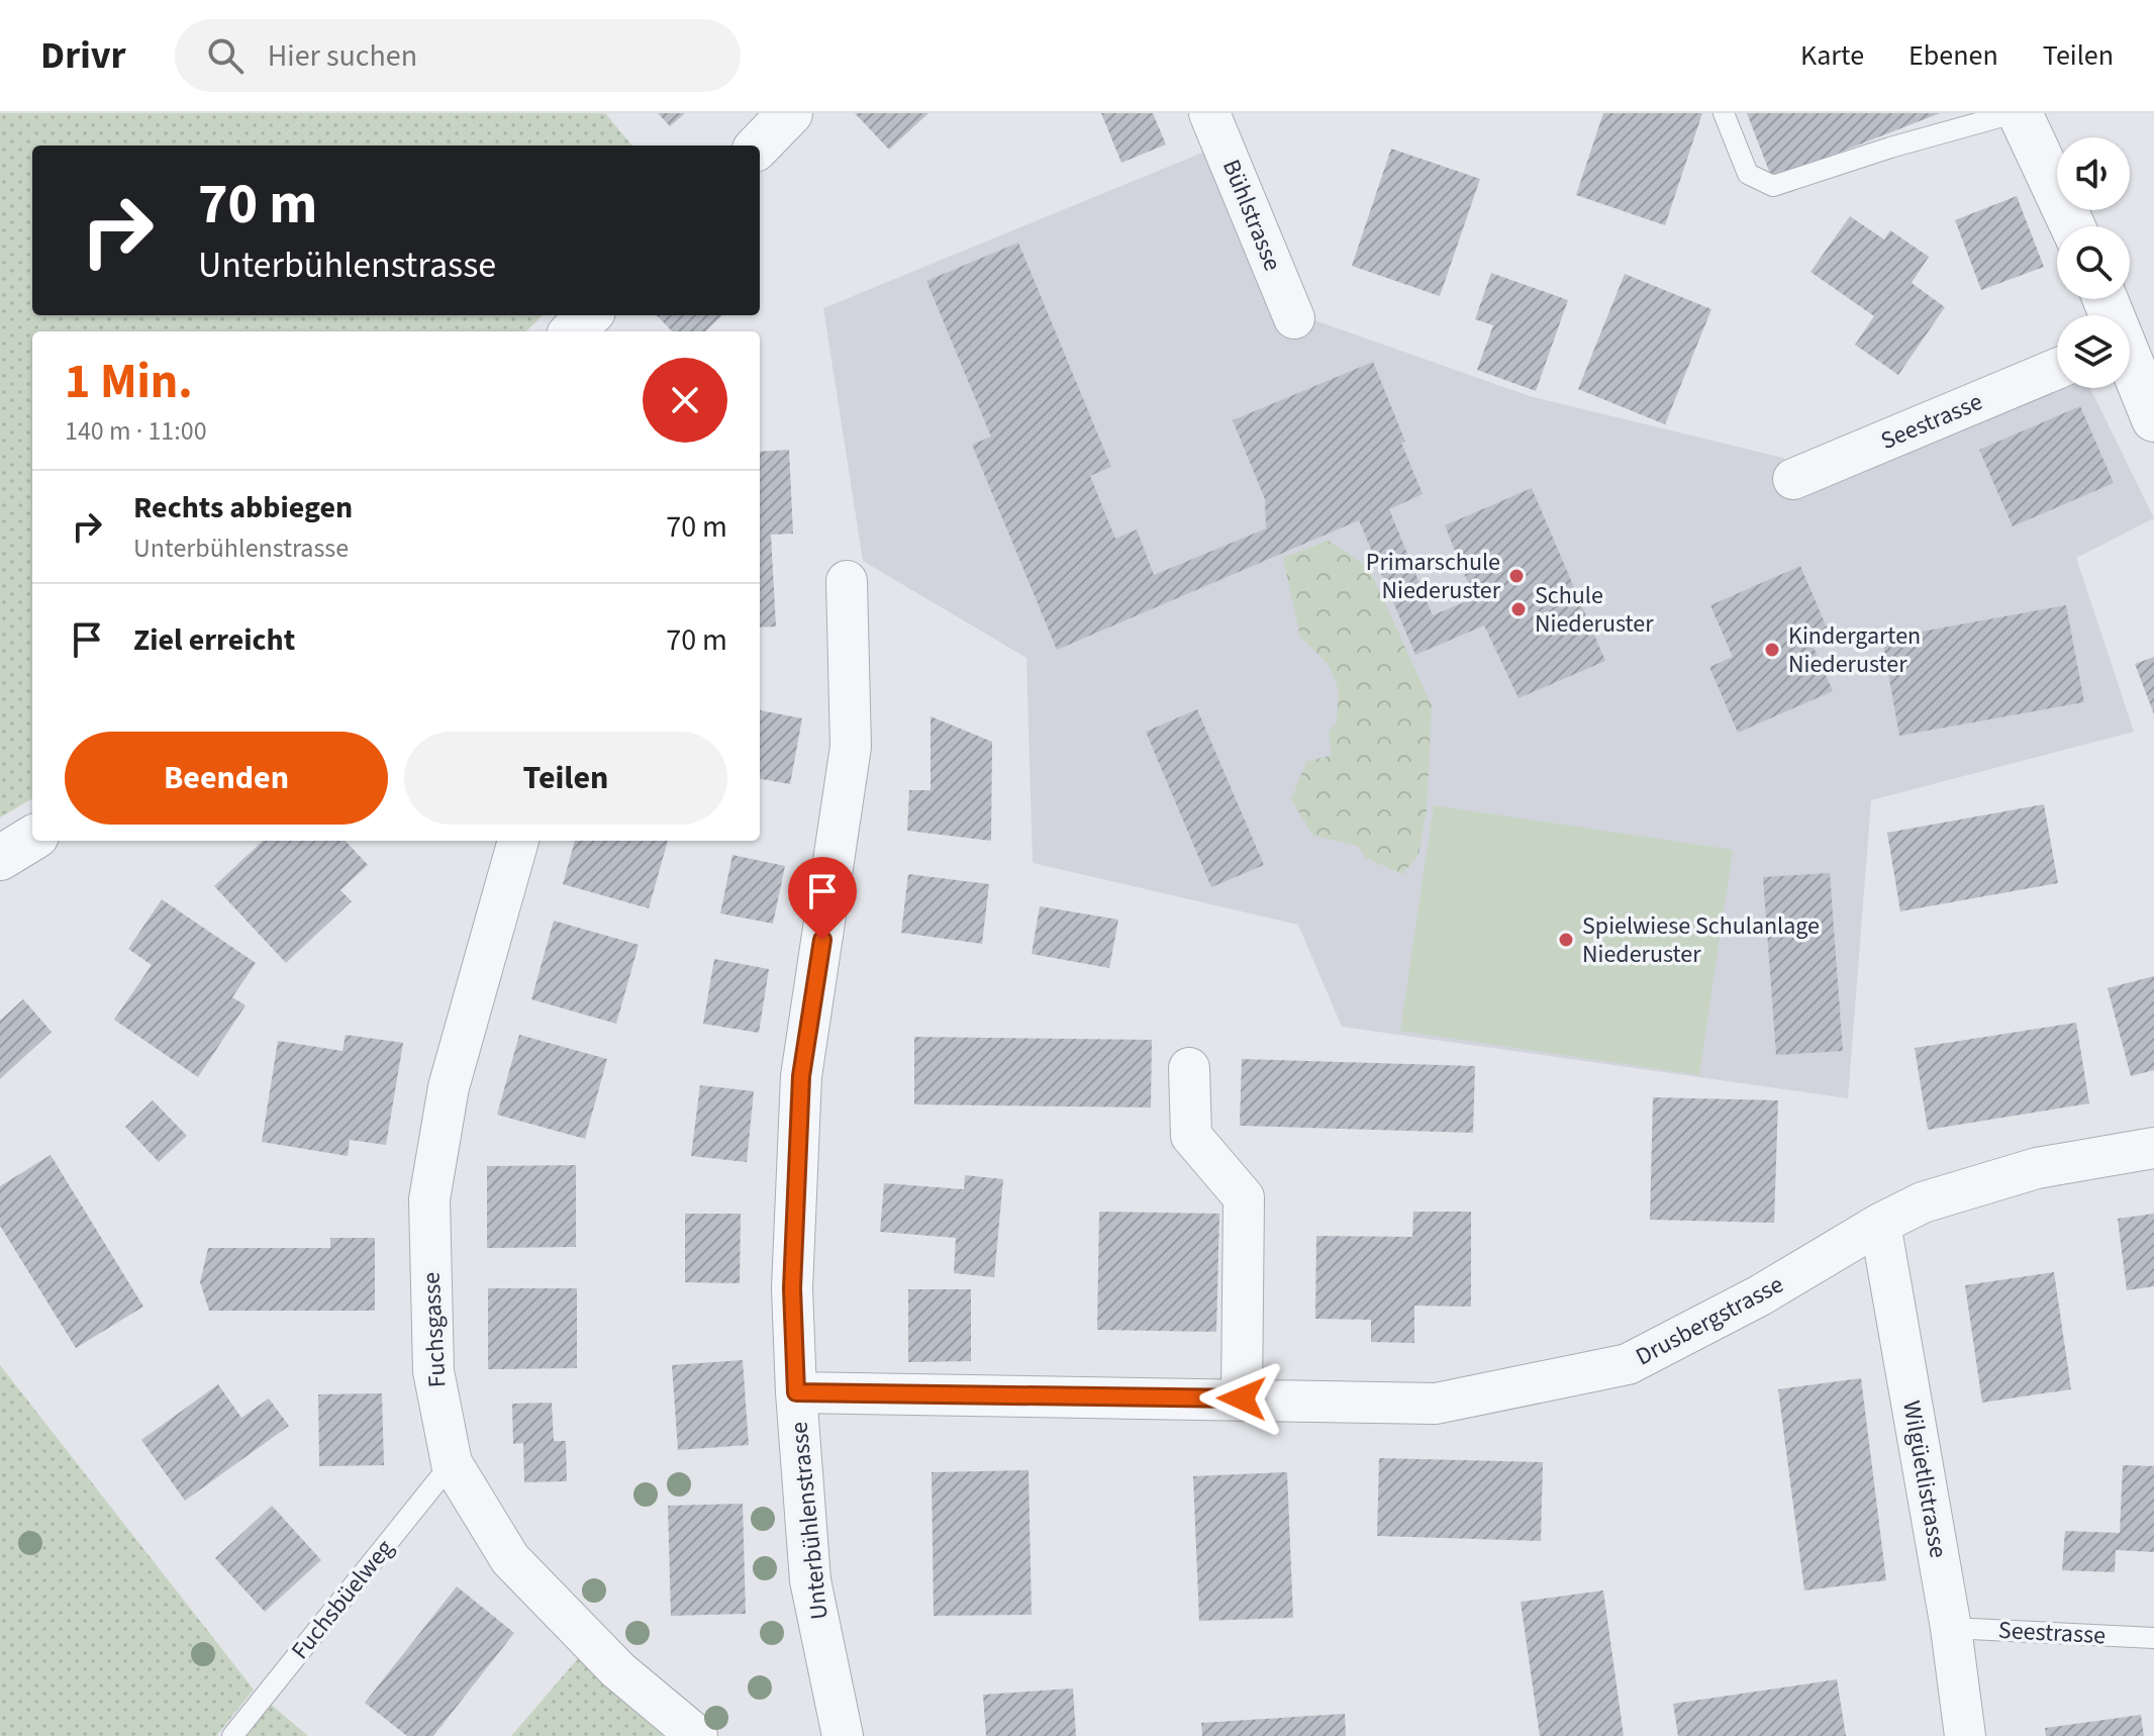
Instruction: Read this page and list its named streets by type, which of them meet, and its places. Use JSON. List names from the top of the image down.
{
  "streets": {
    "street": [
      "Bühlstrasse",
      "Seestrasse",
      "Drusbergstrasse",
      "Fuchsgasse",
      "Wilgüetlistrasse",
      "Unterbühlenstrasse"
    ],
    "lane": ["Fuchsbüelweg"]
  },
  "crossings": [
    ["Seestrasse", "Wilgüetlistrasse"],
    ["Drusbergstrasse", "Wilgüetlistrasse"],
    ["Drusbergstrasse", "Unterbühlenstrasse"],
    ["Fuchsgasse", "Fuchsbüelweg"]
  ],
  "places": [
    "Primarschule Niederuster",
    "Schule Niederuster",
    "Kindergarten Niederuster",
    "Spielwiese Schulanlage Niederuster"
  ],
  "page": {
    "header": "Drivr",
    "search": "Hier suchen",
    "nav": ["Karte", "Ebenen", "Teilen"],
    "turn": ["70 m", "Unterbühlenstrasse"],
    "heading": ["1 Min.", "140 m · 11:00"],
    "list": [
      {
        "name": "Rechts abbiegen",
        "note": "Unterbühlenstrasse",
        "value": "70 m"
      },
      {
        "name": "Ziel erreicht",
        "value": "70 m"
      }
    ],
    "buttons": ["Beenden", "Teilen"]
  }
}
